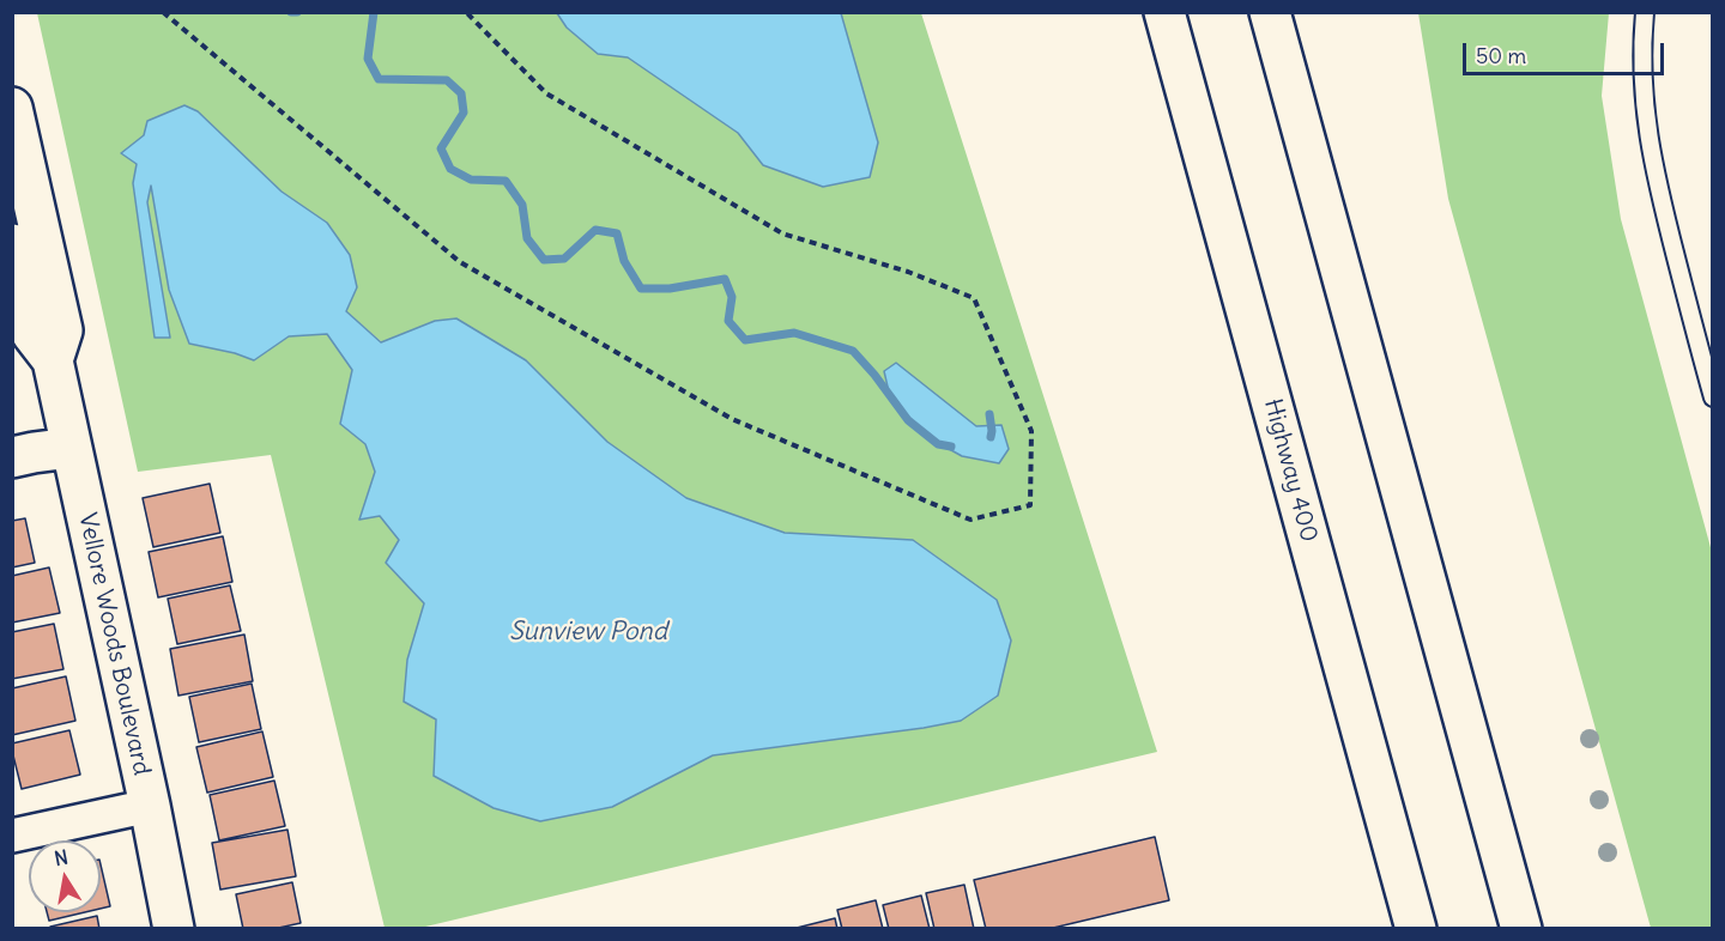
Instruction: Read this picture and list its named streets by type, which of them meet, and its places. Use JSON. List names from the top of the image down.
{
  "streets": {
    "main road": ["Highway 400", "Vellore Woods Boulevard"]
  },
  "water": ["Sunview Pond"],
  "scale_bar": "50 m",
  "north": "top"
}
